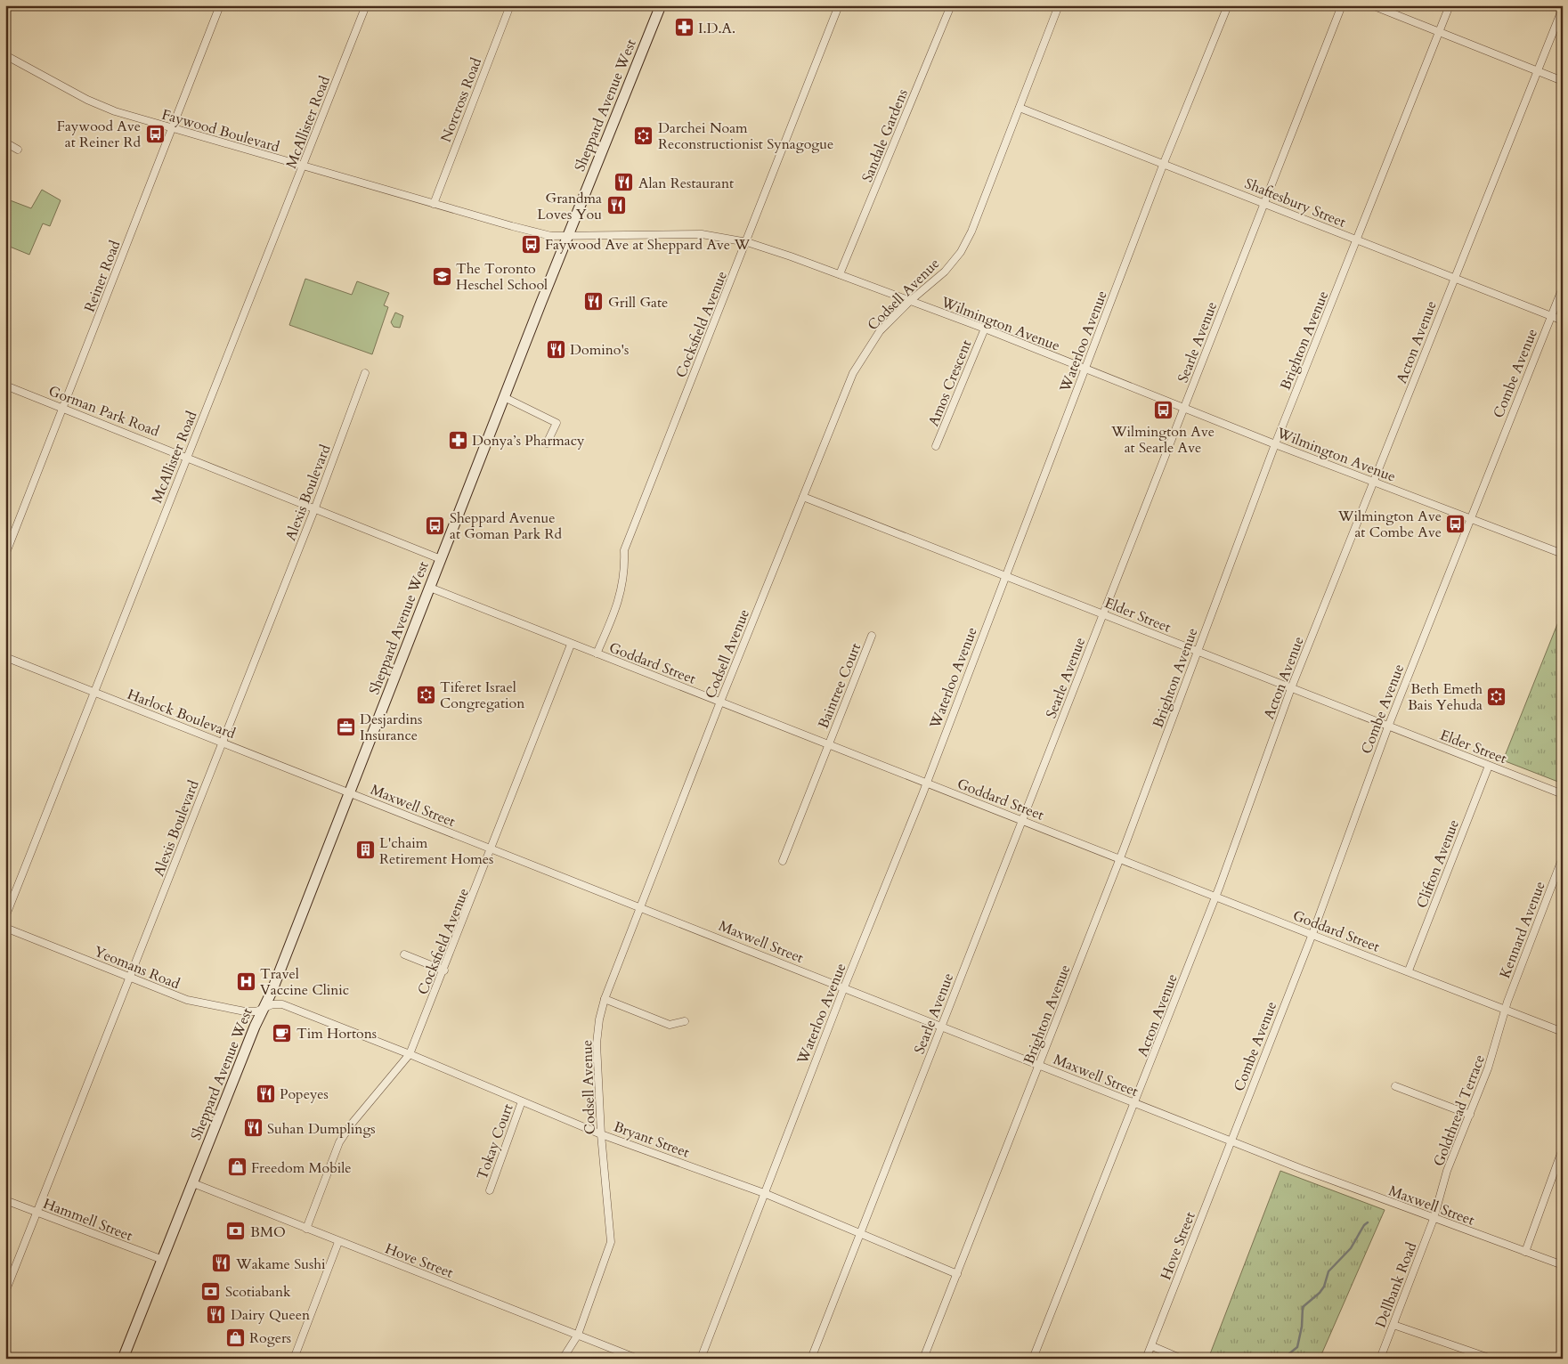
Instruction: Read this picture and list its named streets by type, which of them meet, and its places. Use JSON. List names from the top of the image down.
{
  "streets": {
    "main road": ["Sheppard Avenue West"],
    "street": [
      "Norcross Road",
      "McAllister Road",
      "Faywood Boulevard",
      "Sandale Gardens",
      "Shaftesbury Street",
      "Reiner Road",
      "Codsell Avenue",
      "Wilmington Avenue",
      "Cocksfield Avenue",
      "Brighton Avenue",
      "Waterloo Avenue",
      "Searle Avenue",
      "Acton Avenue",
      "Combe Avenue",
      "Amos Crescent",
      "Gorman Park Road",
      "Alexis Boulevard",
      "Elder Street",
      "Goddard Street",
      "Baintree Court",
      "Harlock Boulevard",
      "Maxwell Street",
      "Clifton Avenue",
      "Kennard Avenue",
      "Yeomans Road",
      "Goldthread Terrace",
      "Bryant Street",
      "Tokay Court",
      "Hammell Street",
      "Hove Street",
      "Dellbank Road"
    ]
  },
  "crossings": [
    ["Norcross Road", "Faywood Boulevard"],
    ["Sheppard Avenue West", "Faywood Boulevard"],
    ["Sheppard Avenue West", "Wilmington Avenue"],
    ["Sheppard Avenue West", "Gorman Park Road"],
    ["Sheppard Avenue West", "Goddard Street"],
    ["Sheppard Avenue West", "Harlock Boulevard"],
    ["Sheppard Avenue West", "Maxwell Street"],
    ["Sheppard Avenue West", "Yeomans Road"],
    ["Sheppard Avenue West", "Bryant Street"],
    ["Sheppard Avenue West", "Hammell Street"],
    ["Sheppard Avenue West", "Hove Street"],
    ["McAllister Road", "Faywood Boulevard"],
    ["McAllister Road", "Gorman Park Road"],
    ["McAllister Road", "Harlock Boulevard"],
    ["Faywood Boulevard", "Reiner Road"],
    ["Faywood Boulevard", "Wilmington Avenue"],
    ["Sandale Gardens", "Wilmington Avenue"],
    ["Shaftesbury Street", "Codsell Avenue"],
    ["Shaftesbury Street", "Brighton Avenue"],
    ["Shaftesbury Street", "Waterloo Avenue"],
    ["Shaftesbury Street", "Searle Avenue"],
    ["Shaftesbury Street", "Acton Avenue"],
    ["Shaftesbury Street", "Combe Avenue"],
    ["Reiner Road", "Gorman Park Road"],
    ["Codsell Avenue", "Wilmington Avenue"],
    ["Codsell Avenue", "Elder Street"],
    ["Codsell Avenue", "Goddard Street"],
    ["Codsell Avenue", "Maxwell Street"],
    ["Codsell Avenue", "Bryant Street"],
    ["Codsell Avenue", "Hove Street"],
    ["Wilmington Avenue", "Cocksfield Avenue"],
    ["Wilmington Avenue", "Brighton Avenue"],
    ["Wilmington Avenue", "Waterloo Avenue"],
    ["Wilmington Avenue", "Searle Avenue"],
    ["Wilmington Avenue", "Acton Avenue"],
    ["Wilmington Avenue", "Combe Avenue"],
    ["Wilmington Avenue", "Amos Crescent"],
    ["Cocksfield Avenue", "Goddard Street"],
    ["Cocksfield Avenue", "Maxwell Street"],
    ["Cocksfield Avenue", "Bryant Street"],
    ["Cocksfield Avenue", "Hove Street"],
    ["Brighton Avenue", "Elder Street"],
    ["Brighton Avenue", "Goddard Street"],
    ["Brighton Avenue", "Maxwell Street"],
    ["Brighton Avenue", "Bryant Street"],
    ["Waterloo Avenue", "Elder Street"],
    ["Waterloo Avenue", "Goddard Street"],
    ["Waterloo Avenue", "Maxwell Street"],
    ["Waterloo Avenue", "Bryant Street"],
    ["Searle Avenue", "Elder Street"],
    ["Searle Avenue", "Goddard Street"],
    ["Searle Avenue", "Maxwell Street"],
    ["Searle Avenue", "Bryant Street"],
    ["Acton Avenue", "Elder Street"],
    ["Acton Avenue", "Goddard Street"],
    ["Acton Avenue", "Maxwell Street"],
    ["Combe Avenue", "Elder Street"],
    ["Combe Avenue", "Goddard Street"],
    ["Combe Avenue", "Maxwell Street"],
    ["Combe Avenue", "Hove Street"],
    ["Gorman Park Road", "Alexis Boulevard"],
    ["Alexis Boulevard", "Harlock Boulevard"],
    ["Alexis Boulevard", "Yeomans Road"],
    ["Alexis Boulevard", "Hammell Street"],
    ["Elder Street", "Clifton Avenue"],
    ["Goddard Street", "Baintree Court"],
    ["Goddard Street", "Clifton Avenue"],
    ["Goddard Street", "Kennard Avenue"],
    ["Goddard Street", "Goldthread Terrace"],
    ["Harlock Boulevard", "Maxwell Street"],
    ["Maxwell Street", "Goldthread Terrace"],
    ["Maxwell Street", "Hove Street"],
    ["Maxwell Street", "Dellbank Road"],
    ["Kennard Avenue", "Goldthread Terrace"],
    ["Yeomans Road", "Bryant Street"],
    ["Goldthread Terrace", "Dellbank Road"],
    ["Bryant Street", "Tokay Court"]
  ],
  "places": {
    "pharmacy": ["I.D.A.", "Donya’s Pharmacy"],
    "bus stop": [
      "Faywood Ave at Reiner Rd",
      "Faywood Ave at Sheppard Ave W",
      "Wilmington Ave at Searle Ave",
      "Wilmington Ave at Combe Ave",
      "Sheppard Avenue at Goman Park Rd"
    ],
    "synagogue": ["Darchei Noam Reconstructionist Synagogue", "Tiferet Israel Congregation", "Beth Emeth Bais Yehuda"],
    "restaurant": [
      "Alan Restaurant",
      "Grandma Loves You",
      "Grill Gate",
      "Domino's",
      "Popeyes",
      "Suhan Dumplings",
      "Wakame Sushi",
      "Dairy Queen"
    ],
    "school or university": ["The Toronto Heschel School"],
    "office": ["Desjardins Insurance"],
    "building": ["L'chaim Retirement Homes"],
    "hospital": ["Travel Vaccine Clinic"],
    "cafe": ["Tim Hortons"],
    "shop": ["Freedom Mobile", "Rogers"],
    "bank": ["BMO", "Scotiabank"]
  }
}
